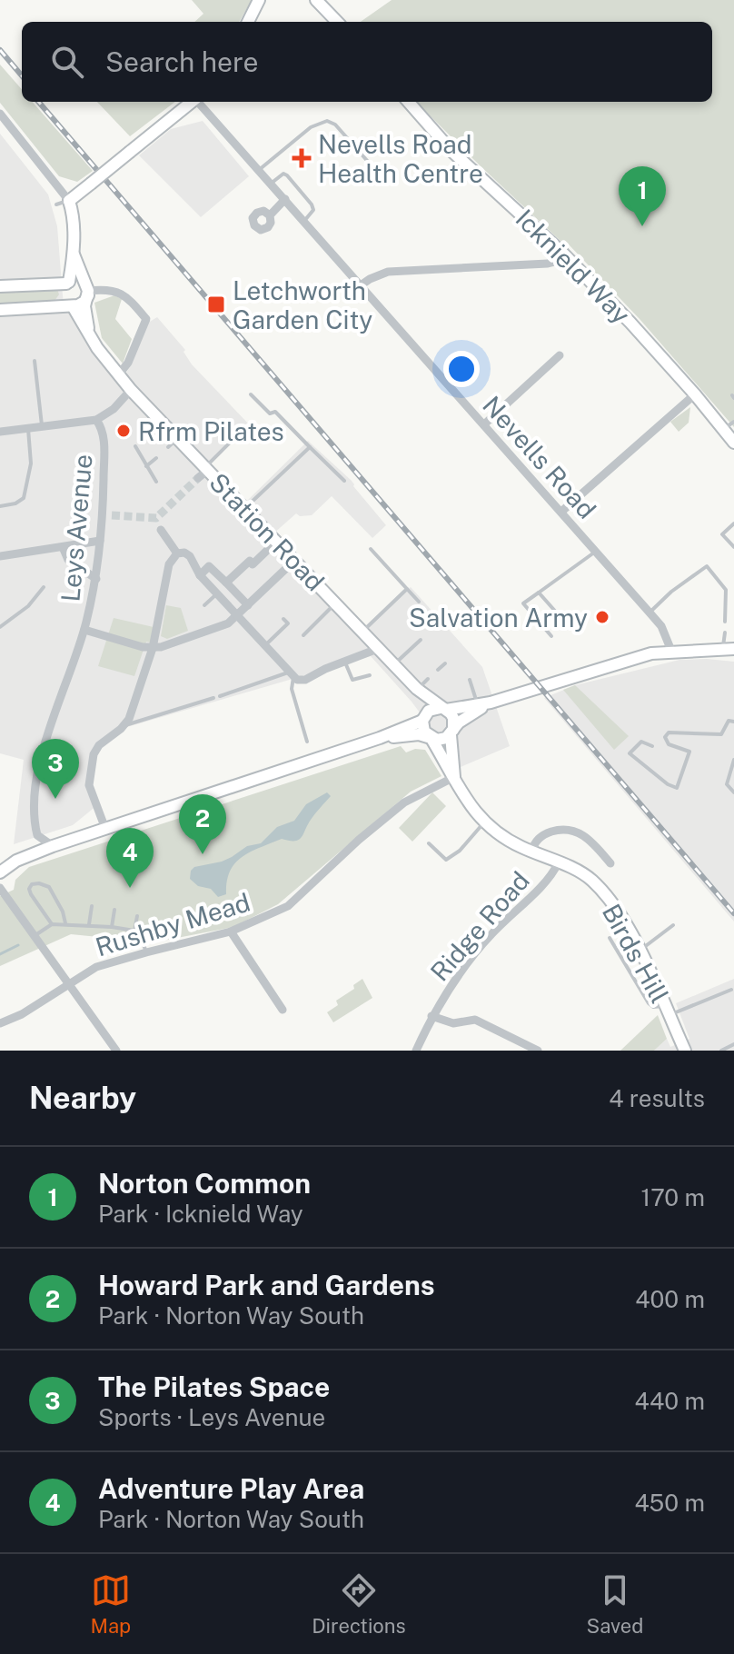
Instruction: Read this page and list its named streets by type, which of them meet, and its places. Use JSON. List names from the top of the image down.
{
  "streets": {
    "street": [
      "Icknield Way",
      "Nevells Road",
      "Leys Avenue",
      "Station Road",
      "Rushby Mead",
      "Ridge Road",
      "Birds Hill"
    ]
  },
  "crossings": [
    ["Leys Avenue", "Station Road"],
    ["Station Road", "Birds Hill"],
    ["Rushby Mead", "Birds Hill"],
    ["Ridge Road", "Birds Hill"]
  ],
  "places": {
    "health": ["Nevells Road Health Centre"],
    "transit": ["Letchworth Garden City"],
    "other": ["Rfrm Pilates", "Salvation Army"]
  },
  "page": {
    "search": "Search here",
    "pins": [
      "1",
      "3",
      "2",
      "4"
    ],
    "heading": ["Nearby", "4 results"],
    "list": [
      {
        "mark": "1",
        "name": "Norton Common",
        "note": "Park · Icknield Way",
        "value": "170 m"
      },
      {
        "mark": "2",
        "name": "Howard Park and Gardens",
        "note": "Park · Norton Way South",
        "value": "400 m"
      },
      {
        "mark": "3",
        "name": "The Pilates Space",
        "note": "Sports · Leys Avenue",
        "value": "440 m"
      },
      {
        "mark": "4",
        "name": "Adventure Play Area",
        "note": "Park · Norton Way South",
        "value": "450 m"
      }
    ],
    "nav": ["Map", "Directions", "Saved"]
  }
}
